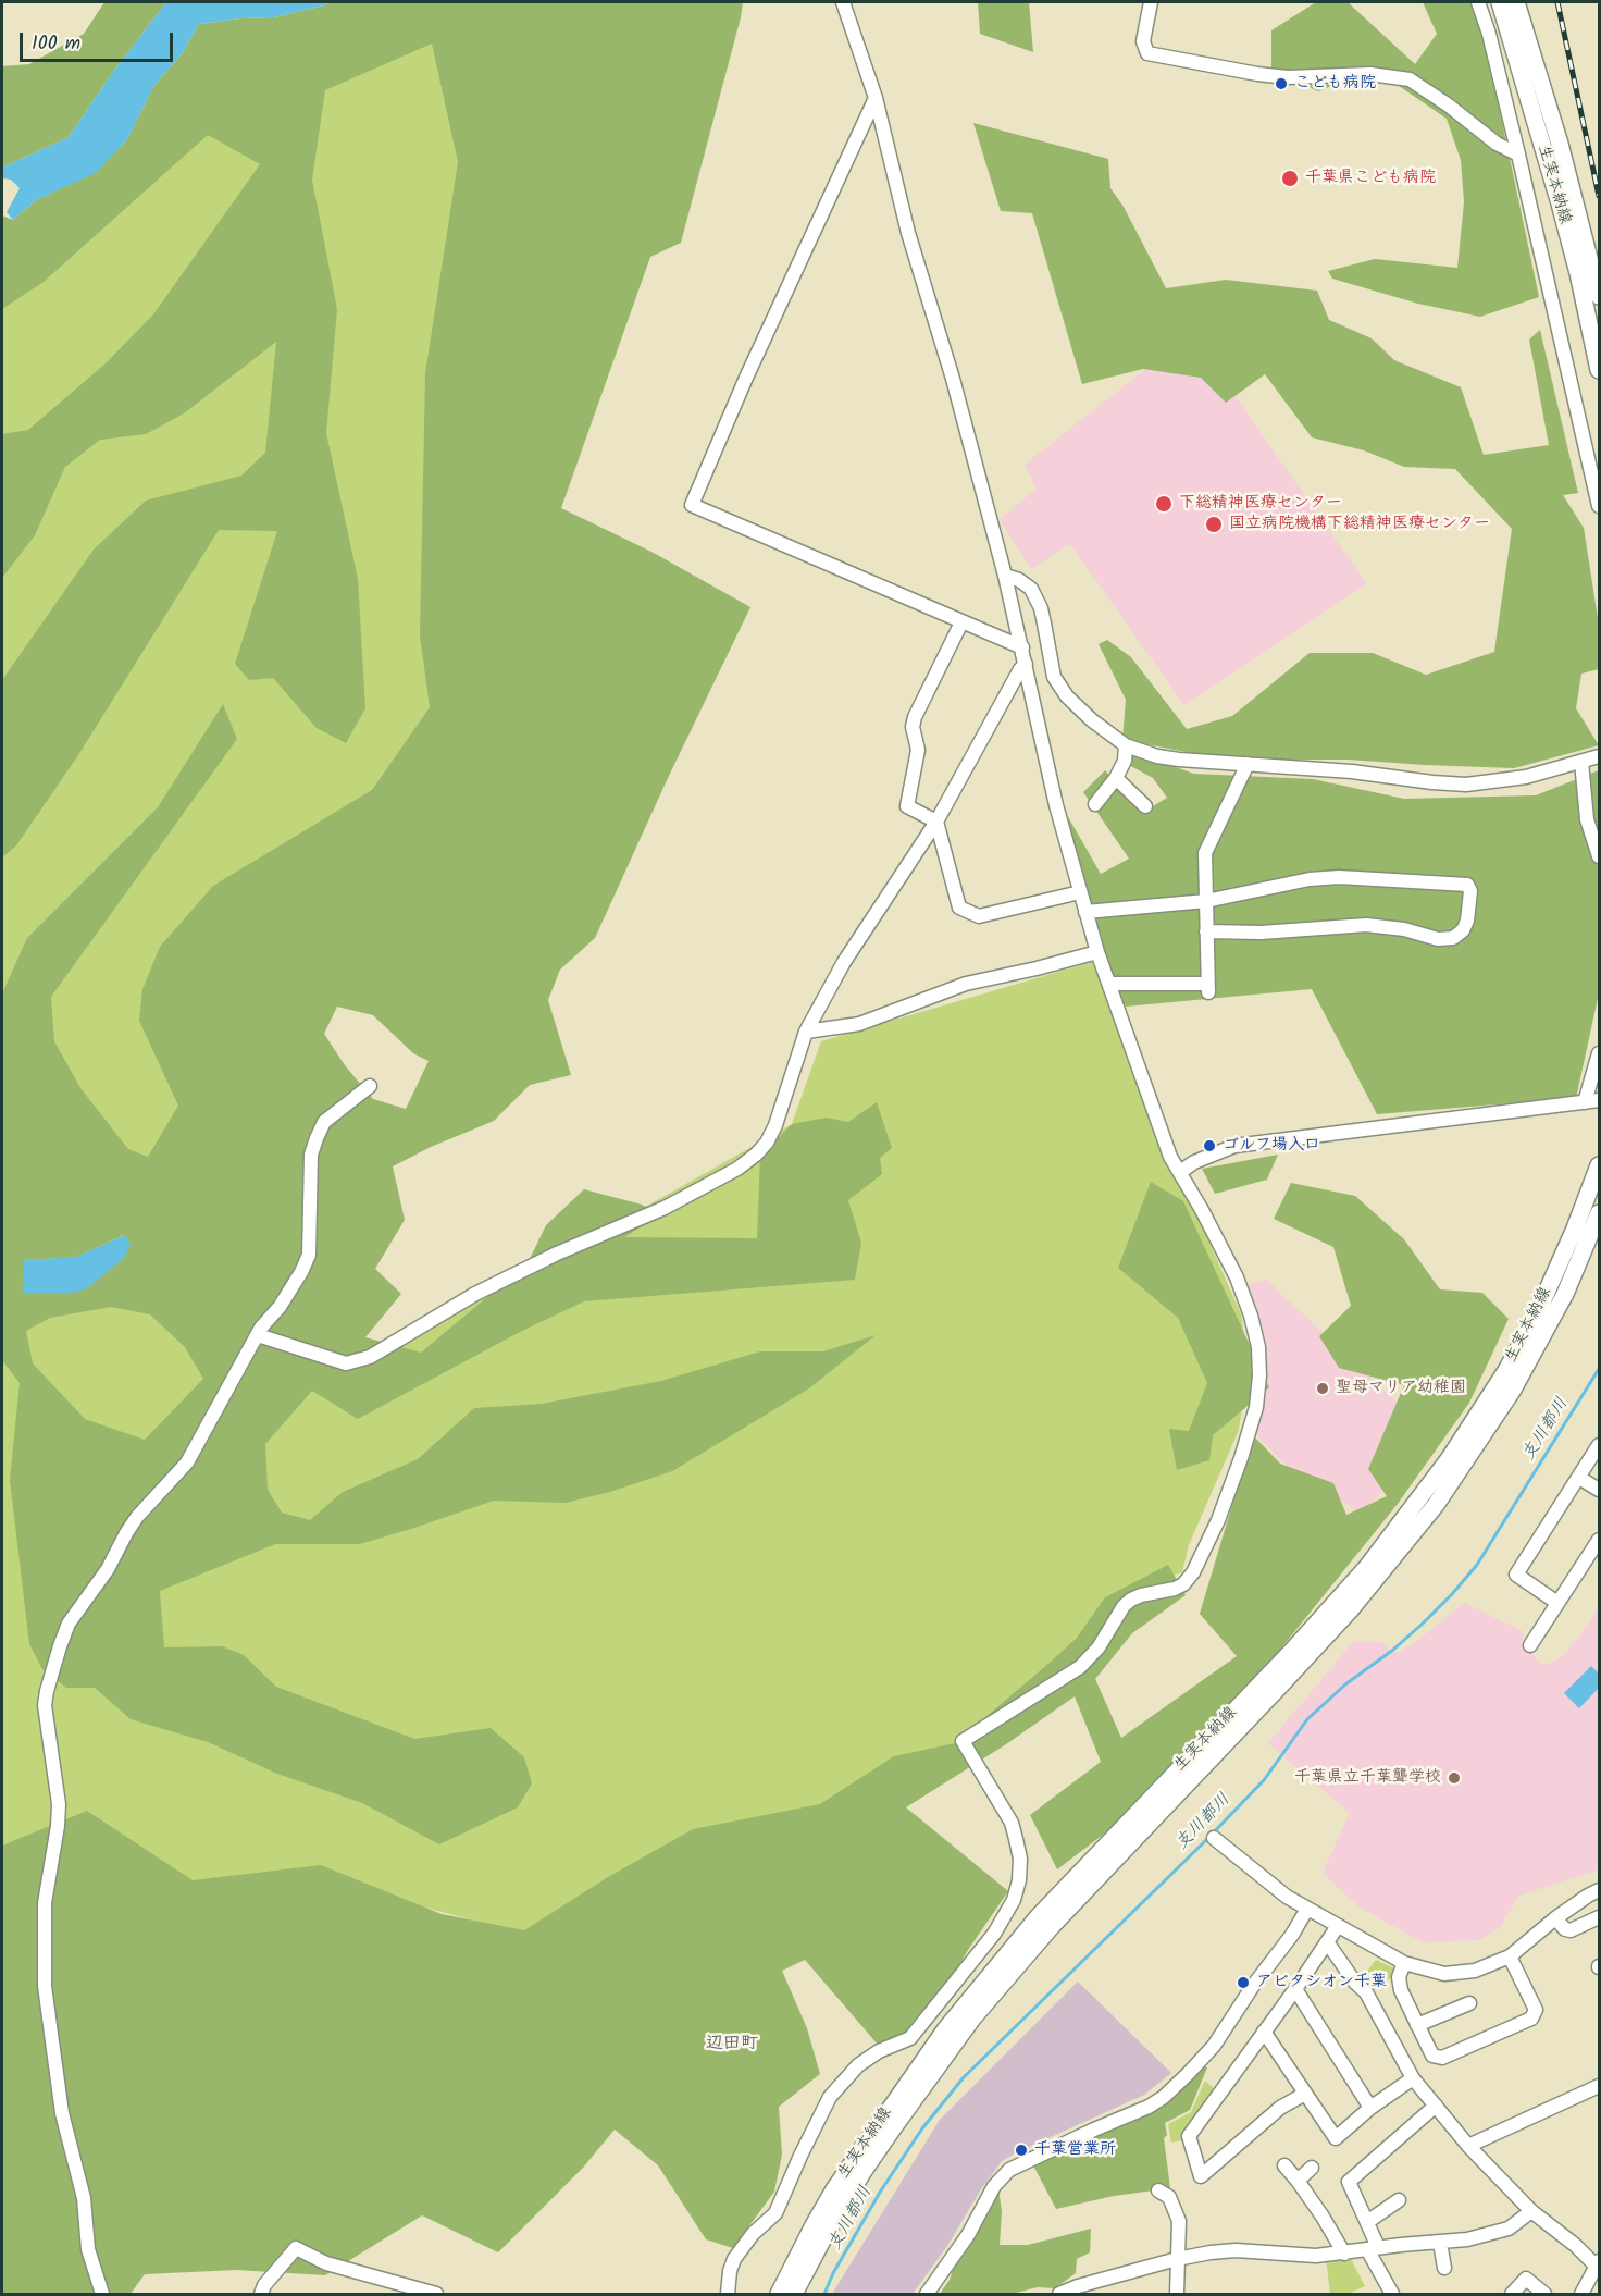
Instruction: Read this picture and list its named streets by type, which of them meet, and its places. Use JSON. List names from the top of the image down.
{
  "streets": {
    "main road": ["生実本納線"]
  },
  "districts": ["辺田町"],
  "water": ["支川都川"],
  "places": [
    "こども病院",
    "千葉県こども病院",
    "下総精神医療センター",
    "国立病院機構下総精神医療センター",
    "ゴルフ場入口",
    "聖母マリア幼稚園",
    "千葉県立千葉聾学校",
    "アビタシオン千葉",
    "千葉営業所"
  ],
  "scale_bar": "100 m"
}
